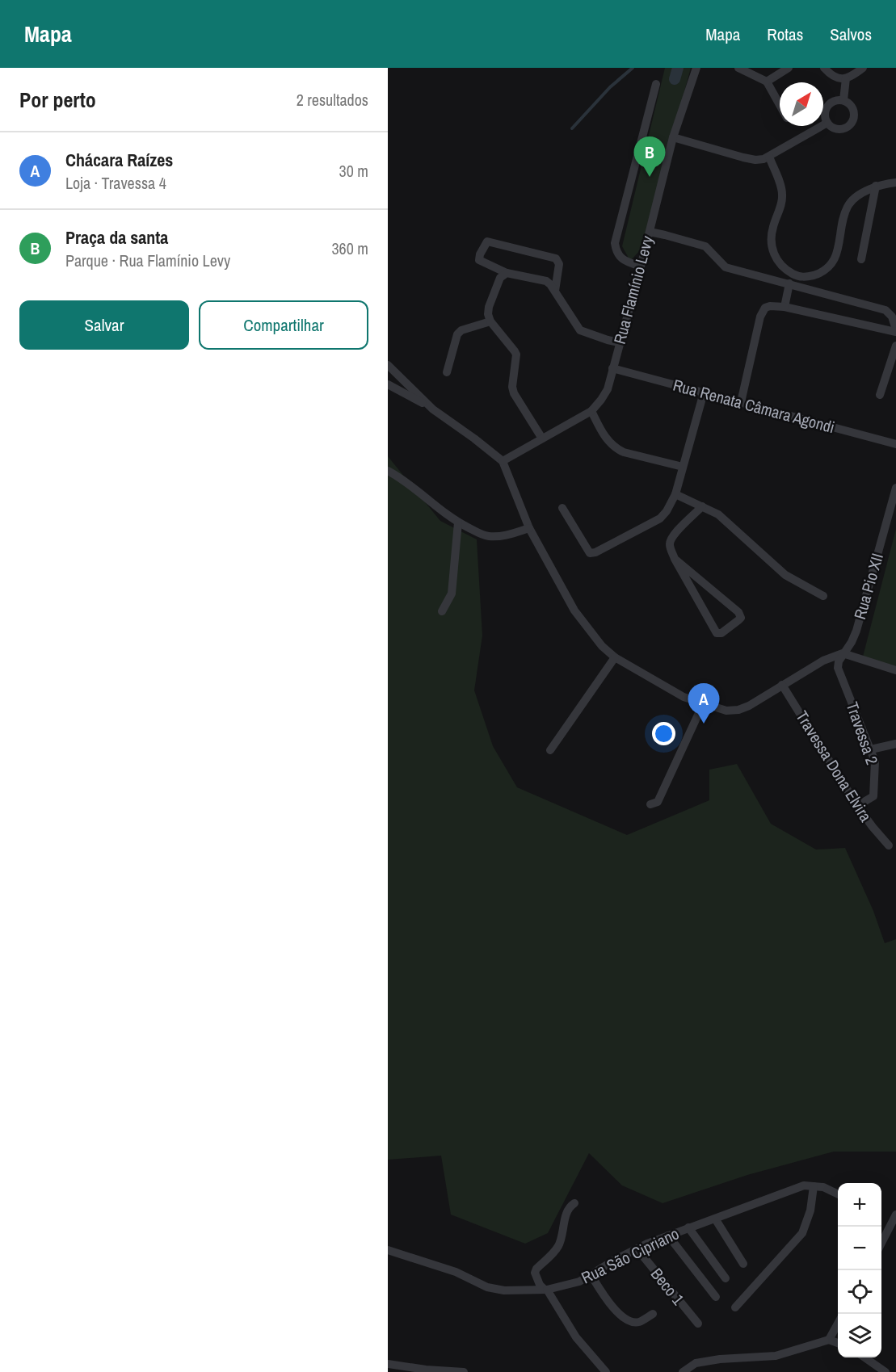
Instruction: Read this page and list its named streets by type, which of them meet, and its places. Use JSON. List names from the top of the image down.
{
  "streets": {
    "street": [
      "Rua Flamínio Levy",
      "Rua Renata Câmara Agondi",
      "Rua Pio XII",
      "Travessa 2",
      "Travessa Dona Elvira",
      "Rua São Cipriano",
      "Beco 1"
    ]
  },
  "crossings": [
    ["Rua Flamínio Levy", "Rua Renata Câmara Agondi"],
    ["Rua Pio XII", "Travessa 2"],
    ["Travessa 2", "Travessa Dona Elvira"],
    ["Rua São Cipriano", "Beco 1"]
  ],
  "north": "top right",
  "page": {
    "header": "Mapa",
    "nav": ["Mapa", "Rotas", "Salvos"],
    "heading": ["Por perto", "2 resultados"],
    "list": [
      {
        "mark": "A",
        "name": "Chácara Raízes",
        "note": "Loja · Travessa 4",
        "value": "30 m"
      },
      {
        "mark": "B",
        "name": "Praça da santa",
        "note": "Parque · Rua Flamínio Levy",
        "value": "360 m"
      }
    ],
    "pins": ["B", "A"],
    "buttons": ["Salvar", "Compartilhar"],
    "map_buttons": ["+", "−"]
  }
}
